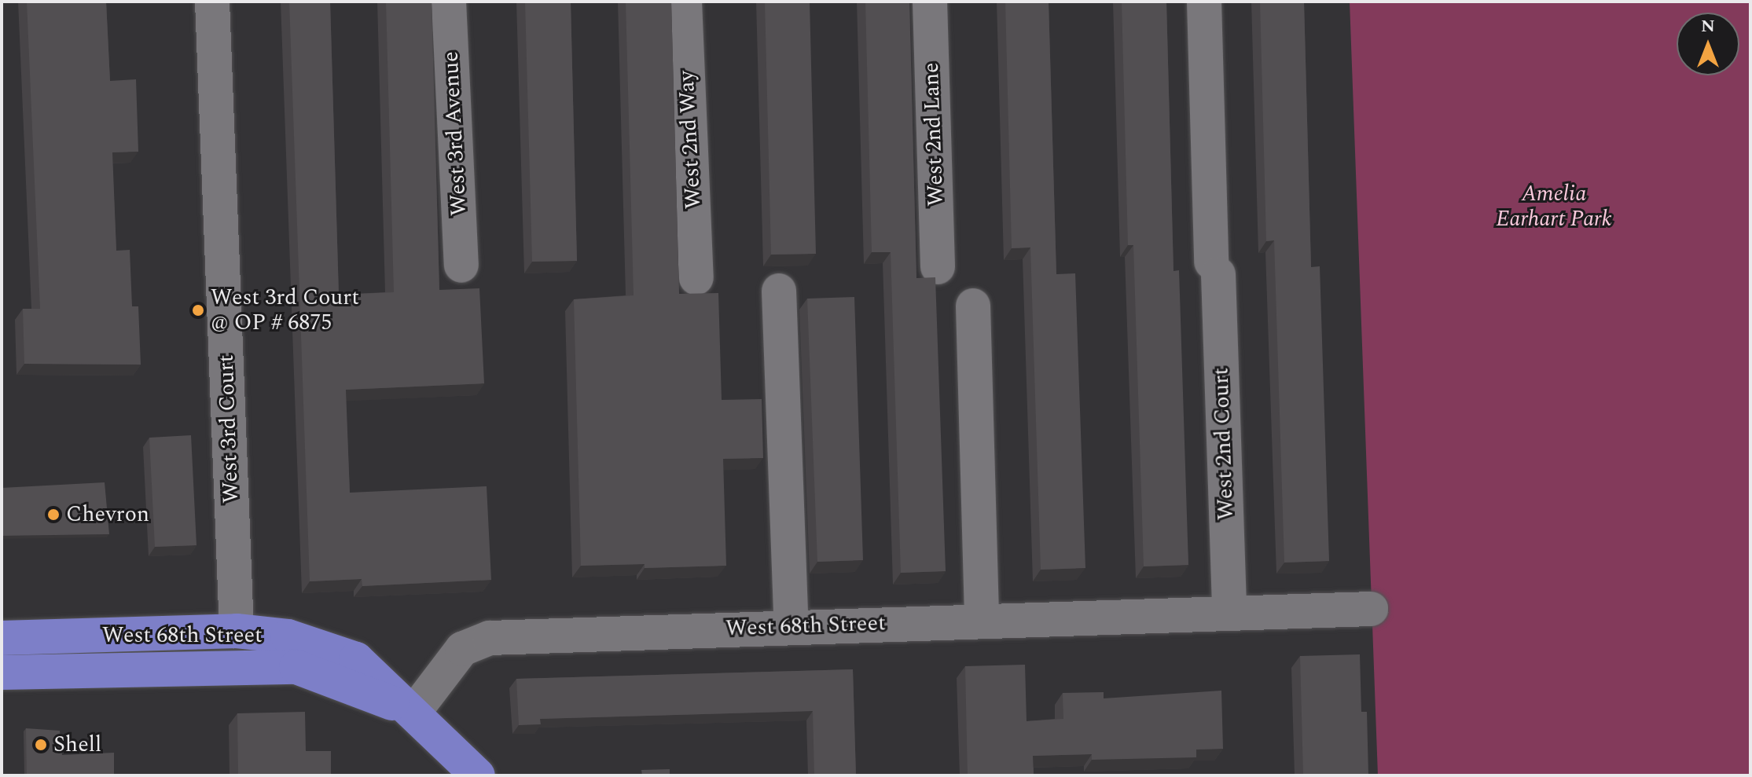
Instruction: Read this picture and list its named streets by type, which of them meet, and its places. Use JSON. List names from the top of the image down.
{
  "streets": {
    "main road": ["West 68th Street"],
    "street": [
      "West 3rd Avenue",
      "West 2nd Lane",
      "West 2nd Way",
      "West 3rd Court",
      "West 2nd Court"
    ]
  },
  "crossings": [
    ["West 3rd Court", "West 68th Street"],
    ["West 2nd Court", "West 68th Street"]
  ],
  "parks": ["Amelia Earhart Park"],
  "places": ["West 3rd Court @ OP # 6875", "Chevron", "Shell"],
  "north": "top"
}
